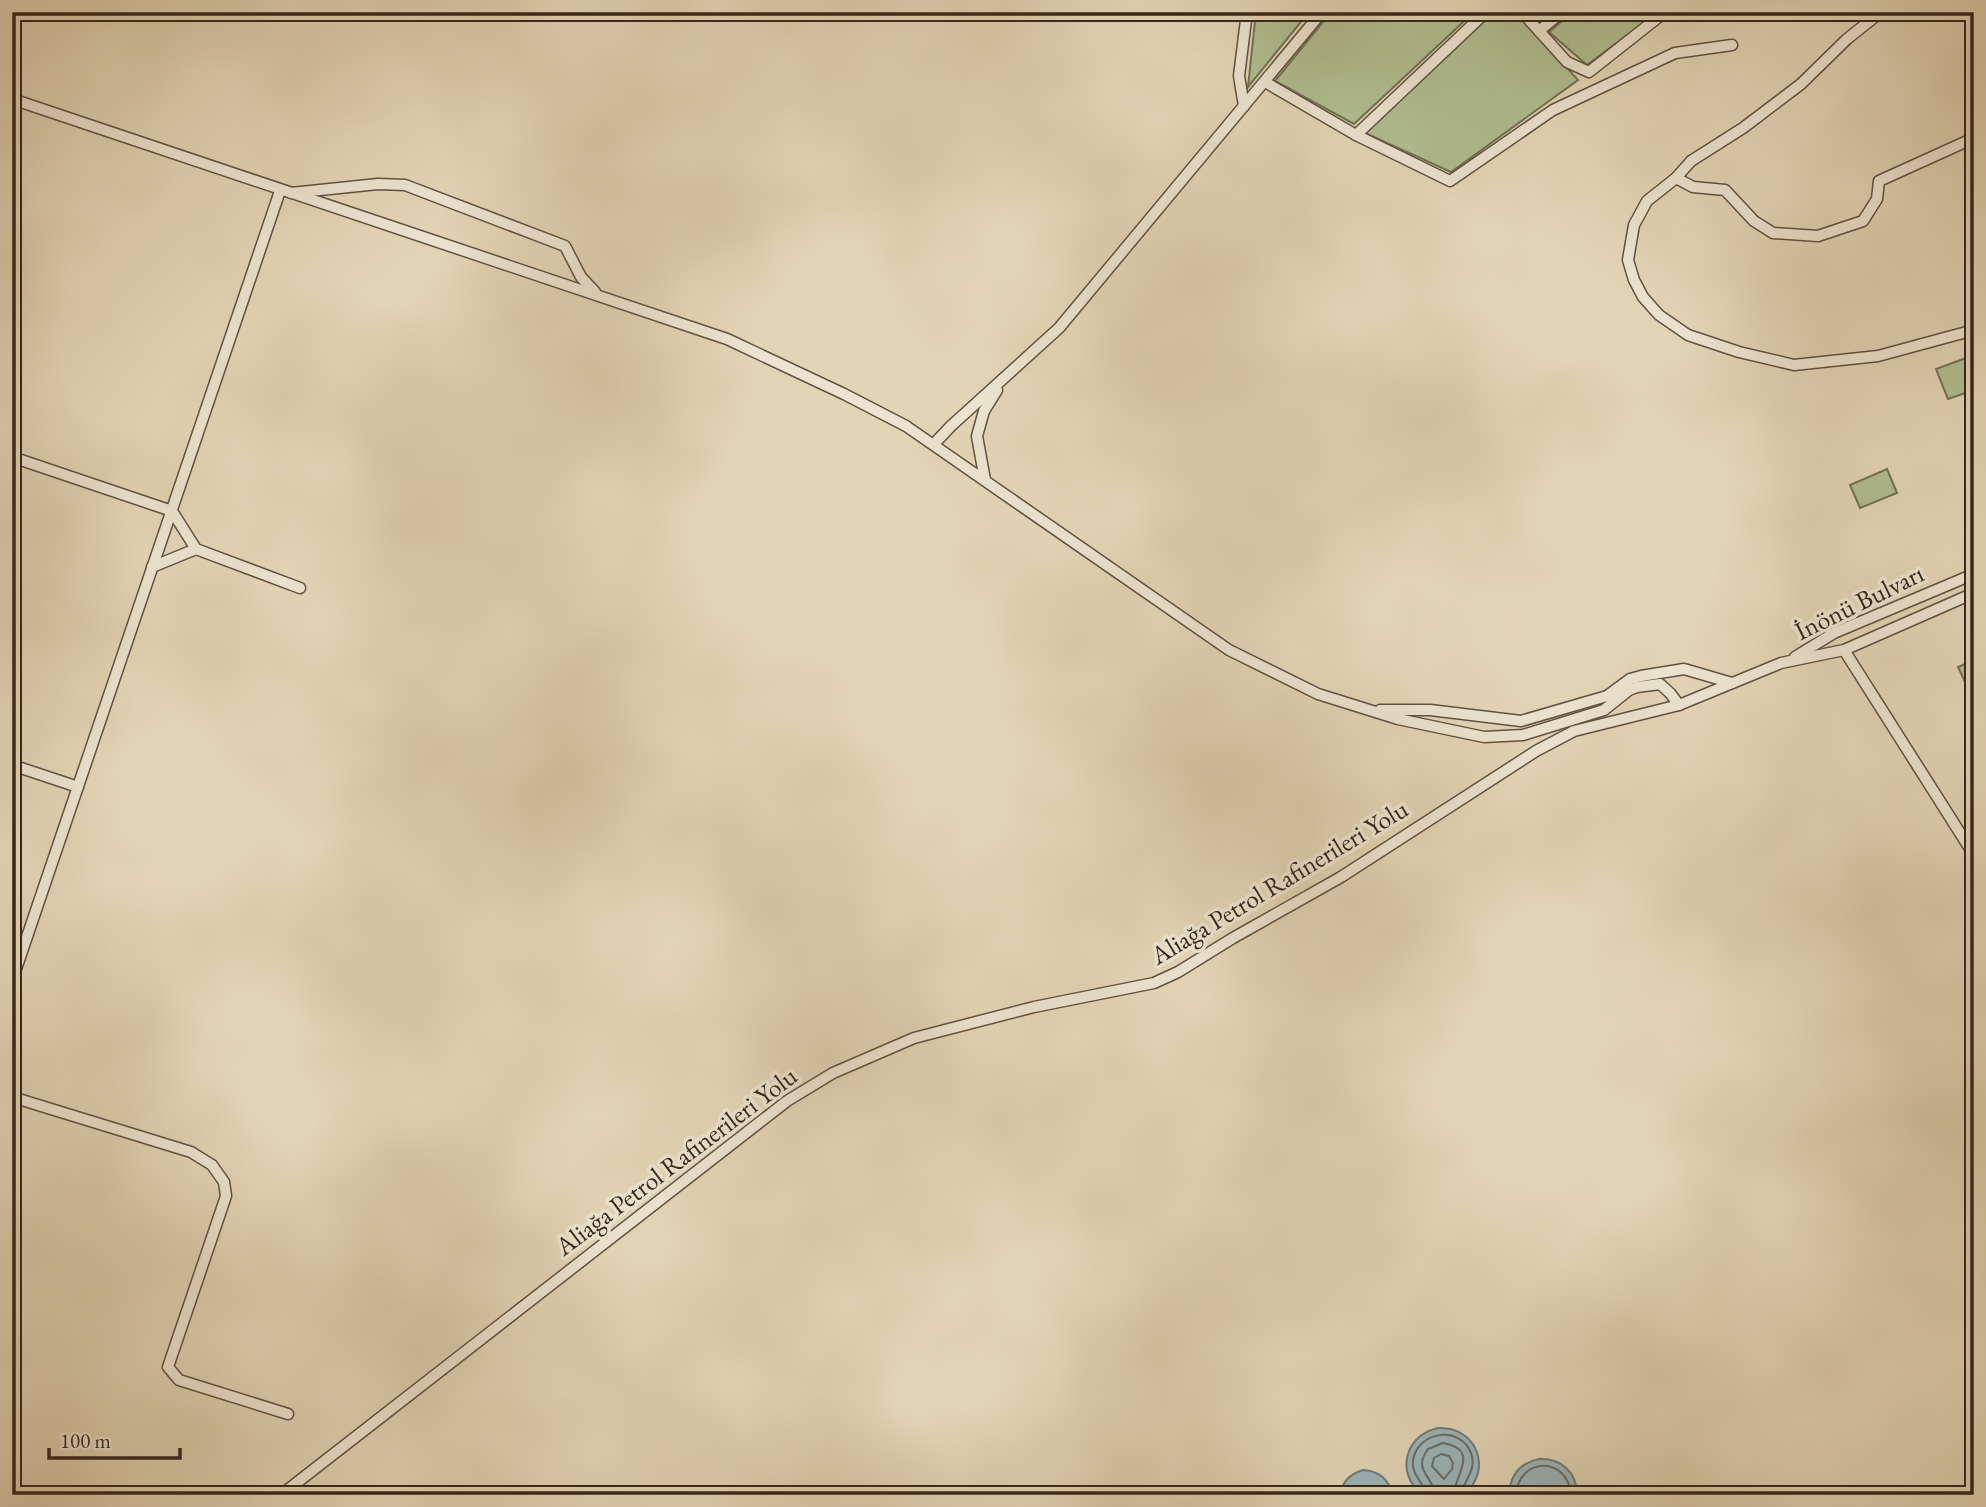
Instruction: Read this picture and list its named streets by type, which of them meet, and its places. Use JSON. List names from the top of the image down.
{
  "streets": {
    "street": ["İnönü Bulvarı", "Aliağa Petrol Rafinerileri Yolu"]
  },
  "crossings": [
    ["İnönü Bulvarı", "Aliağa Petrol Rafinerileri Yolu"]
  ],
  "scale_bar": "100 m"
}
